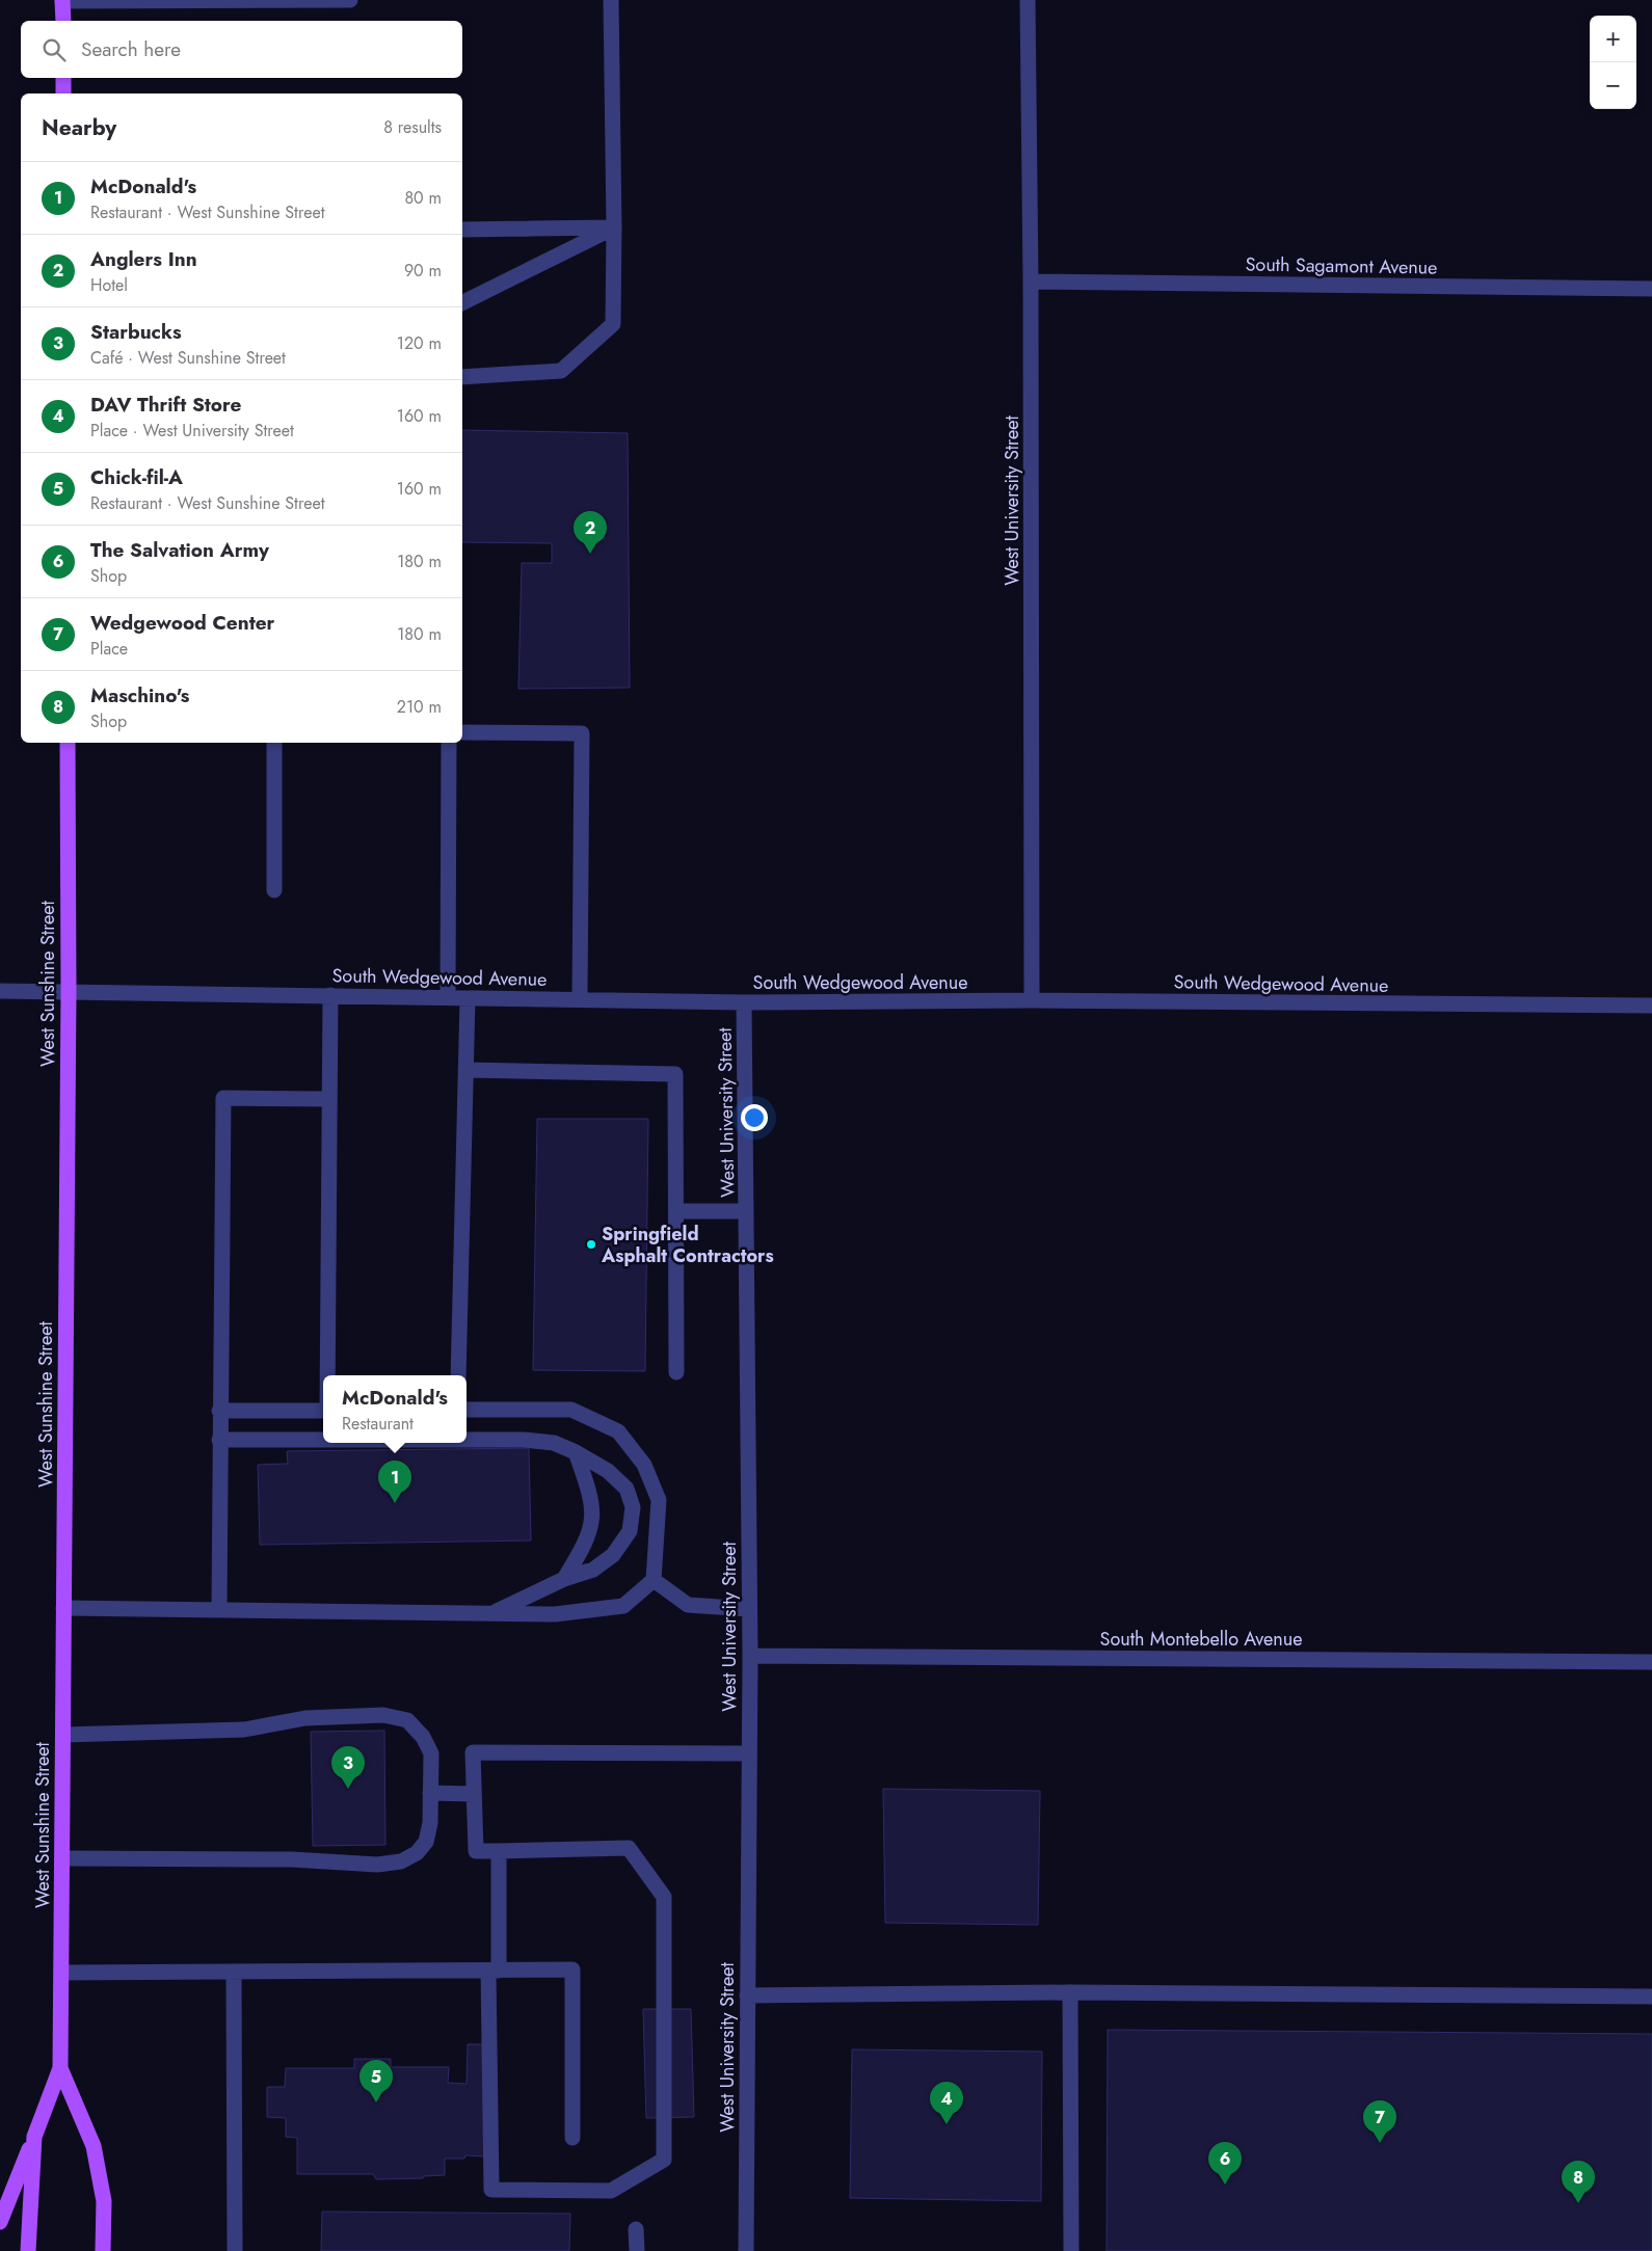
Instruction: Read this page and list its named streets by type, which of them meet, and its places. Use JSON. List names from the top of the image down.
{
  "streets": {
    "main road": ["West Sunshine Street"],
    "street": [
      "South Sagamont Avenue",
      "West University Street",
      "South Wedgewood Avenue",
      "South Montebello Avenue"
    ]
  },
  "crossings": [
    ["South Sagamont Avenue", "West University Street"],
    ["West University Street", "South Wedgewood Avenue"],
    ["West University Street", "South Montebello Avenue"],
    ["South Wedgewood Avenue", "West Sunshine Street"]
  ],
  "places": ["Springfield Asphalt Contractors"],
  "page": {
    "map_buttons": ["+", "−"],
    "search": "Search here",
    "heading": ["Nearby", "8 results"],
    "list": [
      {
        "mark": "1",
        "name": "McDonald's",
        "note": "Restaurant · West Sunshine Street",
        "value": "80 m"
      },
      {
        "mark": "2",
        "name": "Anglers Inn",
        "note": "Hotel",
        "value": "90 m"
      },
      {
        "mark": "3",
        "name": "Starbucks",
        "note": "Café · West Sunshine Street",
        "value": "120 m"
      },
      {
        "mark": "4",
        "name": "DAV Thrift Store",
        "note": "Place · West University Street",
        "value": "160 m"
      },
      {
        "mark": "5",
        "name": "Chick-fil-A",
        "note": "Restaurant · West Sunshine Street",
        "value": "160 m"
      },
      {
        "mark": "6",
        "name": "The Salvation Army",
        "note": "Shop",
        "value": "180 m"
      },
      {
        "mark": "7",
        "name": "Wedgewood Center",
        "note": "Place",
        "value": "180 m"
      },
      {
        "mark": "8",
        "name": "Maschino's",
        "note": "Shop",
        "value": "210 m"
      }
    ],
    "pins": [
      "2",
      "1",
      "3",
      "5",
      "4",
      "7",
      "6",
      "8"
    ],
    "popup": ["McDonald's", "Restaurant"]
  }
}
